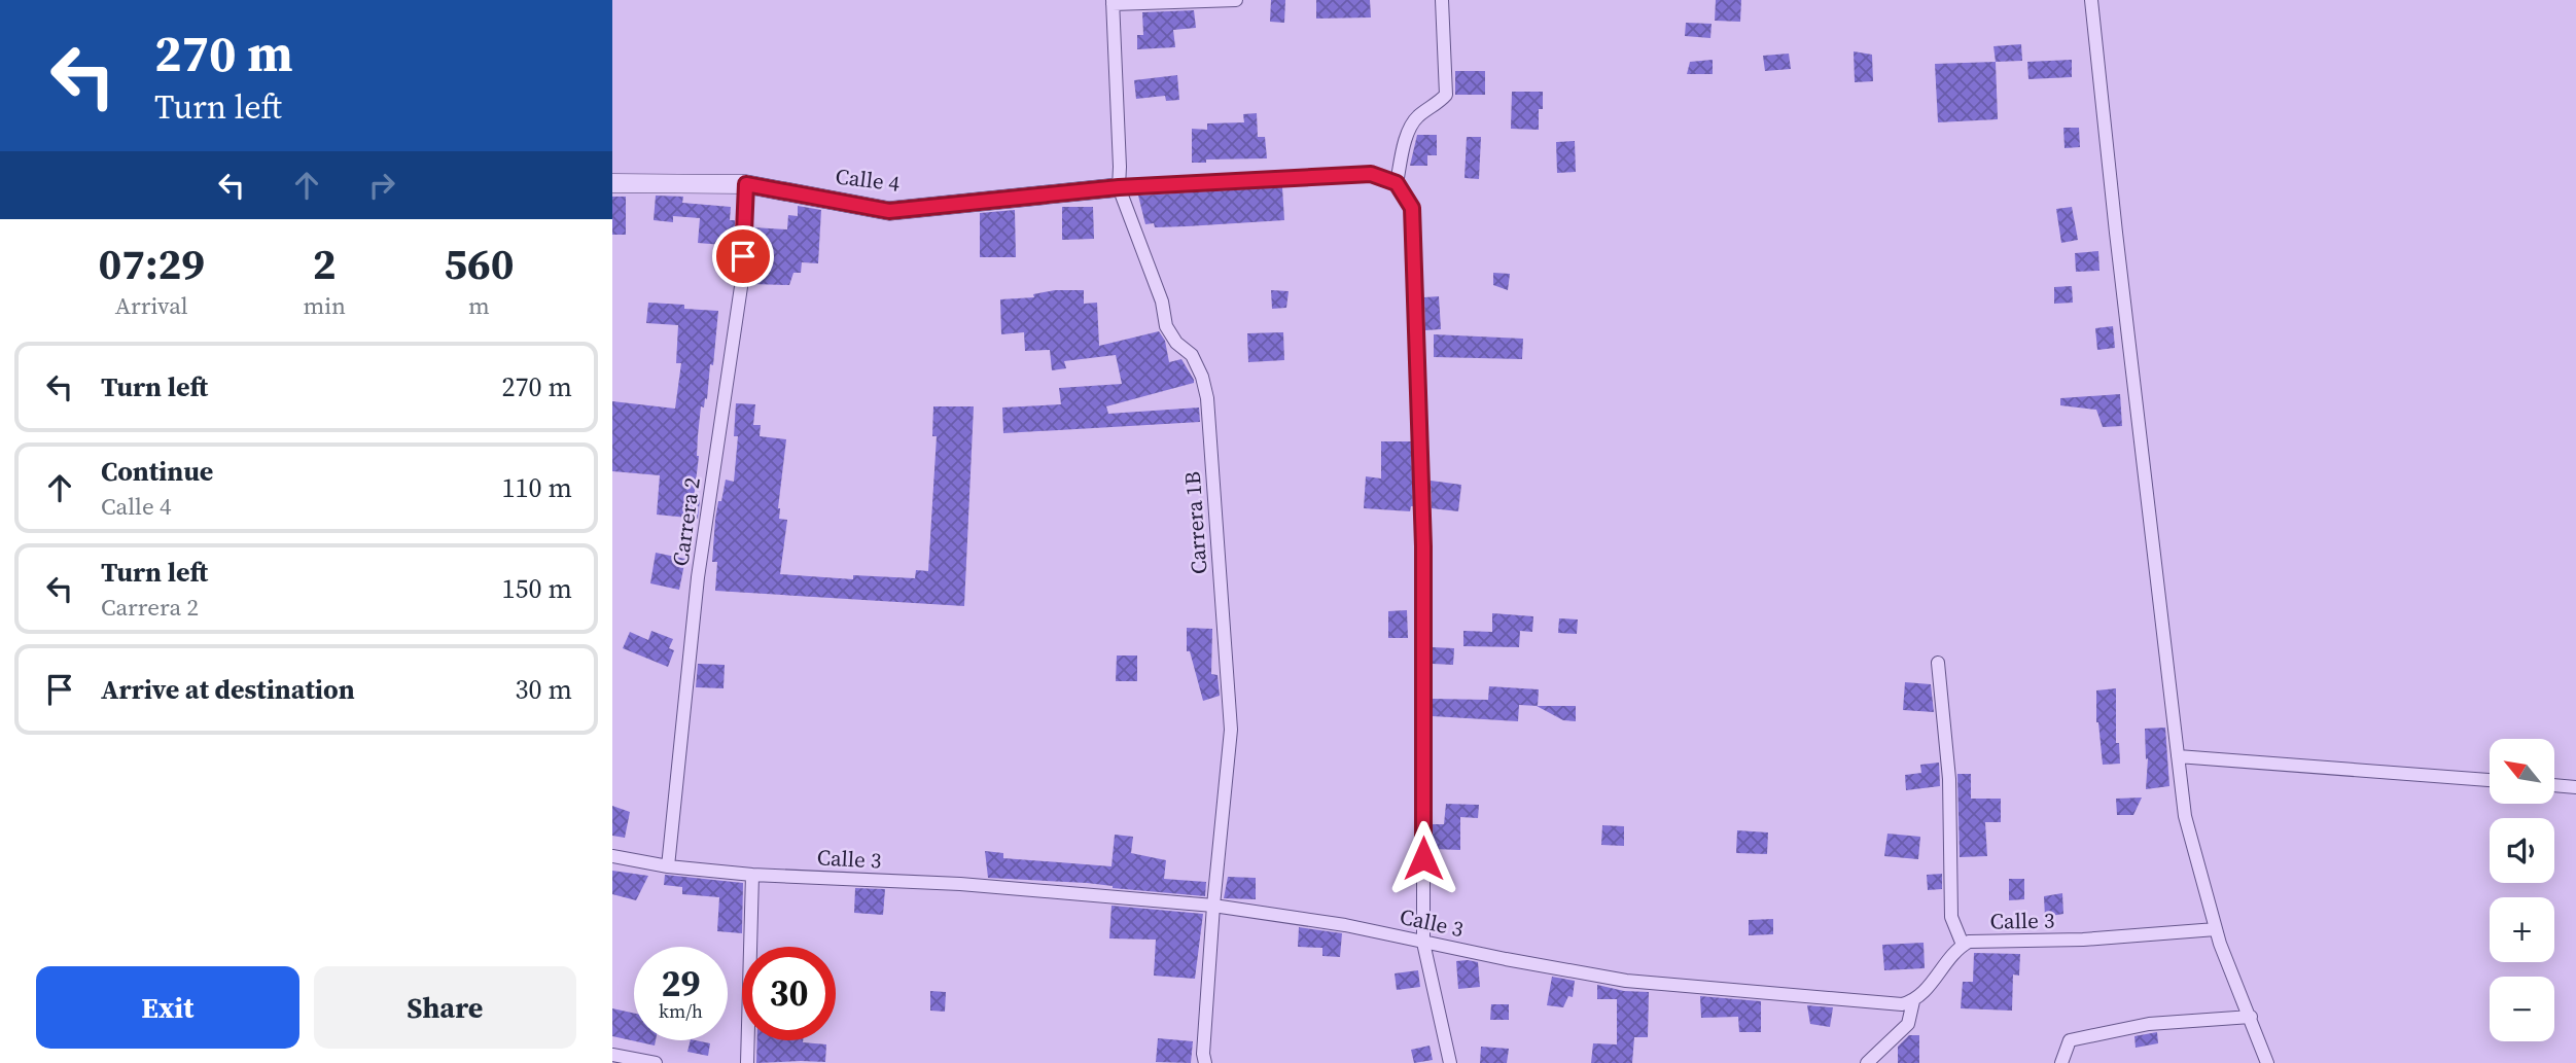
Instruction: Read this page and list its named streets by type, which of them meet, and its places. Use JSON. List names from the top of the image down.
{
  "streets": {
    "street": [
      "Calle 4",
      "Carrera 2",
      "Carrera 1B",
      "Calle 3"
    ]
  },
  "crossings": [
    ["Calle 4", "Carrera 2"],
    ["Calle 4", "Carrera 1B"],
    ["Carrera 2", "Calle 3"],
    ["Carrera 1B", "Calle 3"]
  ],
  "north": "top left",
  "page": {
    "turn": ["270 m", "Turn left"],
    "eta": [
      "07:29",
      "Arrival",
      "2",
      "min",
      "560",
      "m"
    ],
    "list": [
      {
        "name": "Turn left",
        "value": "270 m"
      },
      {
        "name": "Continue",
        "note": "Calle 4",
        "value": "110 m"
      },
      {
        "name": "Turn left",
        "note": "Carrera 2",
        "value": "150 m"
      },
      {
        "name": "Arrive at destination",
        "value": "30 m"
      }
    ],
    "map_buttons": ["+", "−"],
    "speed": "29 km/h",
    "limit": "30",
    "buttons": ["Exit", "Share"]
  }
}
